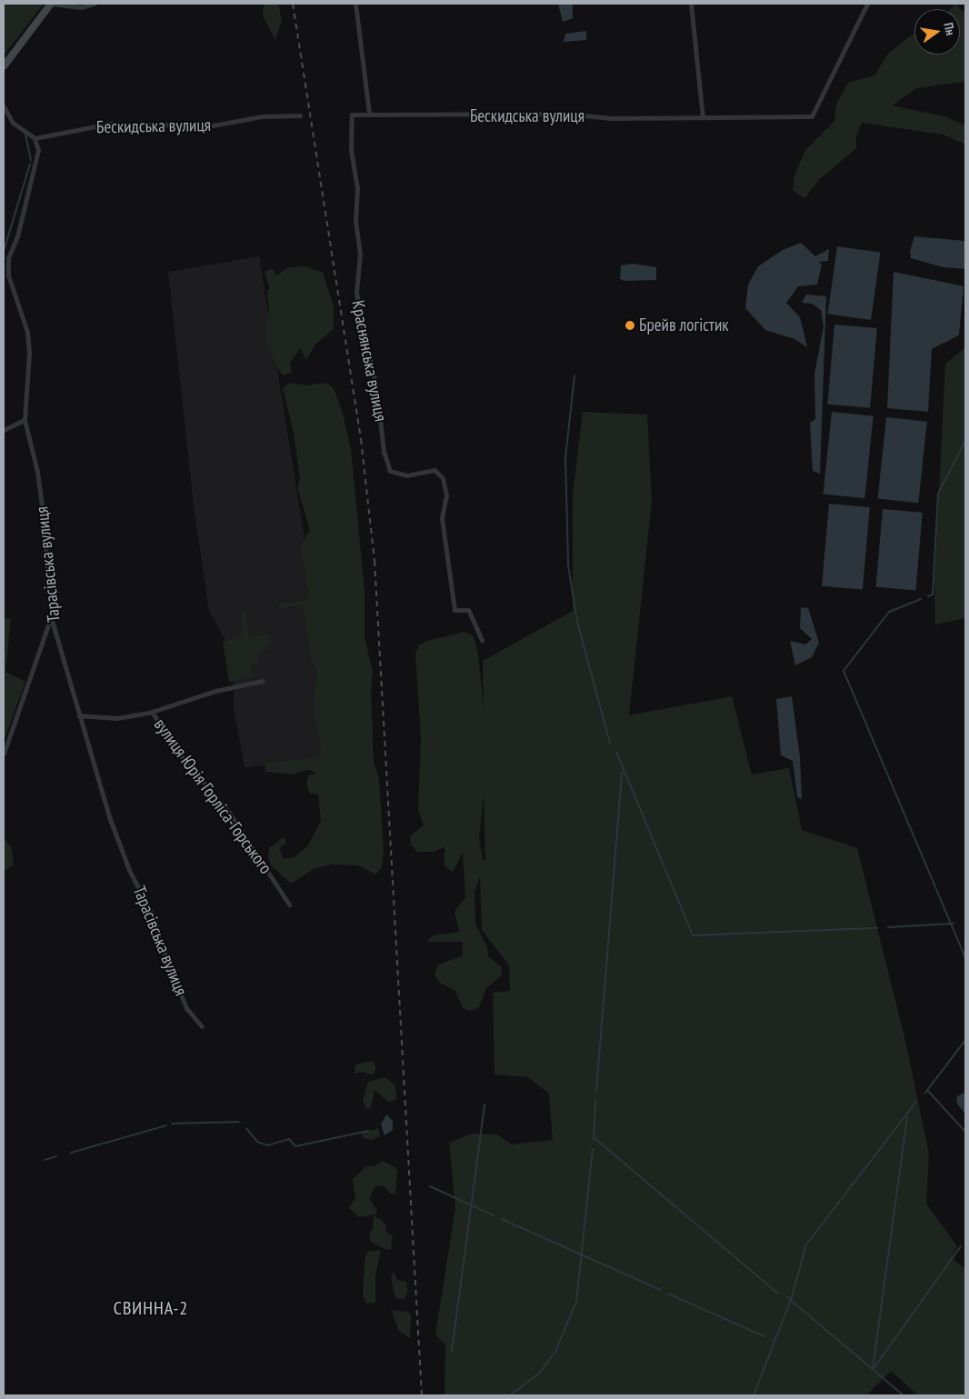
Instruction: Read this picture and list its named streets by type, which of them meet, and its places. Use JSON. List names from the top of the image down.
{
  "streets": {
    "street": [
      "Бескидська вулиця",
      "Краснянська вулиця",
      "Тарасівська вулиця",
      "вулиця Юрія Горліса-Горського"
    ]
  },
  "crossings": [
    ["Бескидська вулиця", "Краснянська вулиця"],
    ["Бескидська вулиця", "Тарасівська вулиця"],
    ["Тарасівська вулиця", "вулиця Юрія Горліса-Горського"]
  ],
  "districts": ["СВИННА-2"],
  "places": ["Брейв логістик"],
  "north": "right"
}
